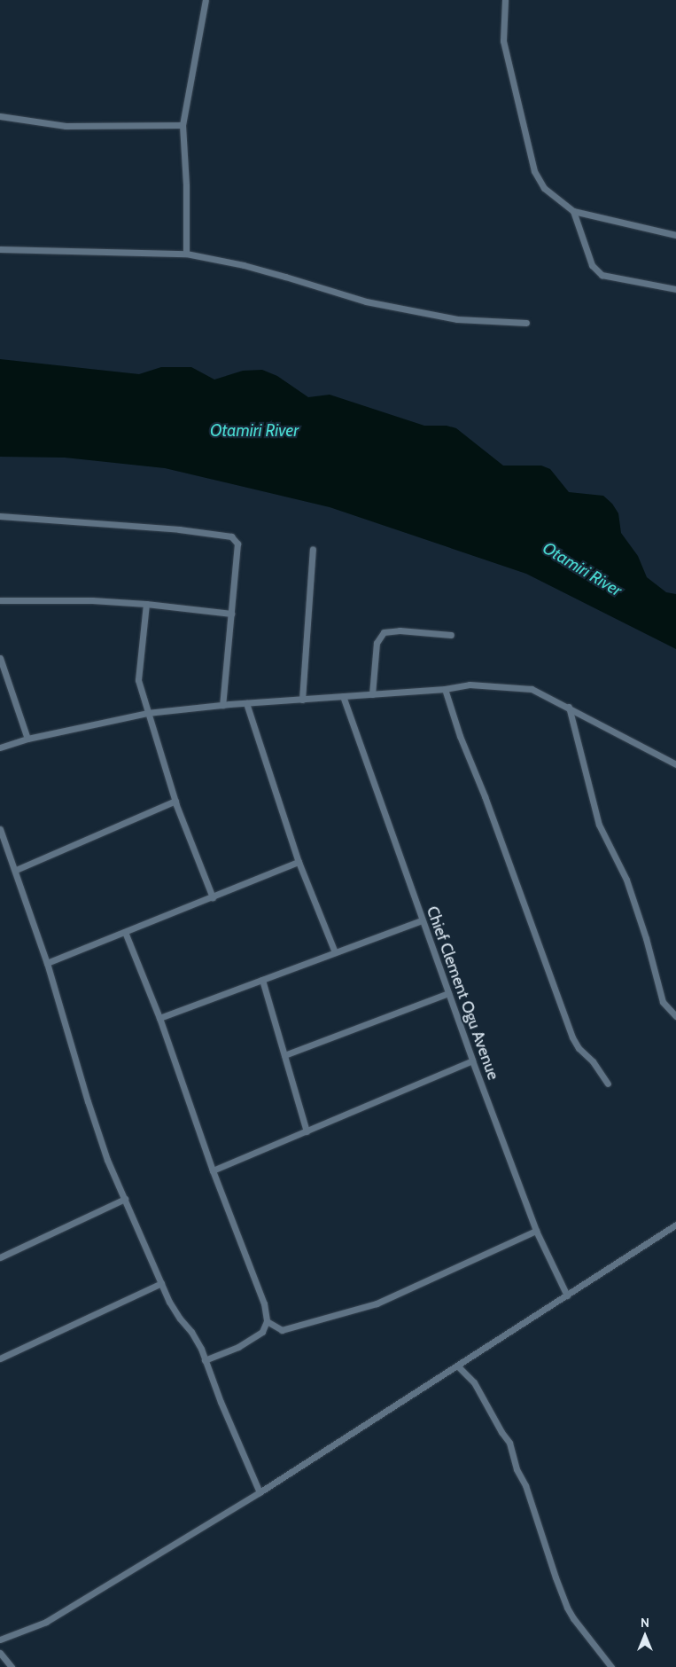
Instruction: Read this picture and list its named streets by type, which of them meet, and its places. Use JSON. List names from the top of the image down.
{
  "streets": {
    "street": ["Chief Clement Ogu Avenue"]
  },
  "water": ["Otamiri River"],
  "north": "top"
}
